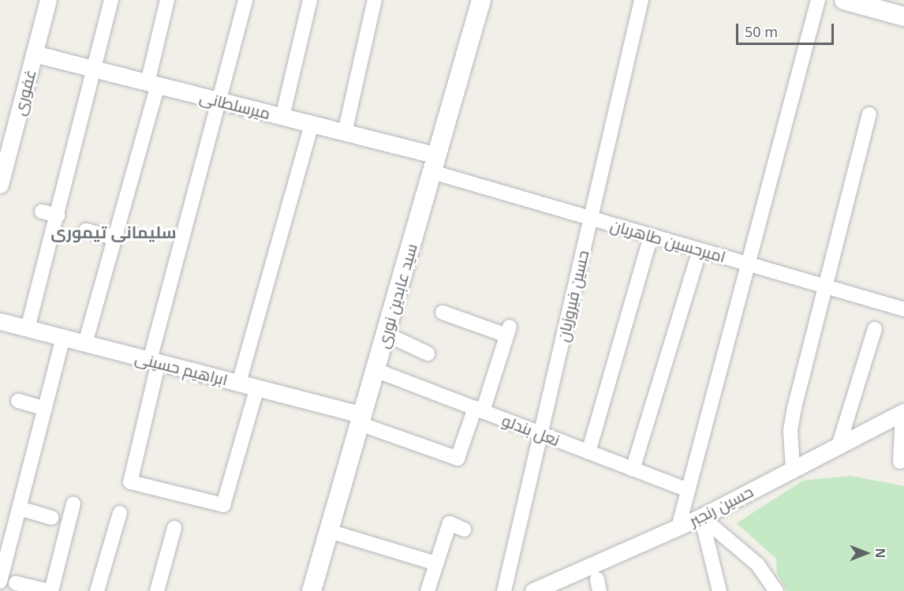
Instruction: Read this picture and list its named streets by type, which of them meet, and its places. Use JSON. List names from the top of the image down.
{
  "streets": {
    "main road": ["سید عابدین نوری"],
    "street": [
      "غفوری",
      "میرسلطانی",
      "امیرحسین طاهریان",
      "حسین فیروزیان",
      "ابراهیم حسینی",
      "نعل بندلو",
      "حسین رنجبر"
    ]
  },
  "crossings": [
    ["غفوری", "میرسلطانی"],
    ["میرسلطانی", "امیرحسین طاهریان"],
    ["میرسلطانی", "سید عابدین نوری"],
    ["امیرحسین طاهریان", "سید عابدین نوری"],
    ["امیرحسین طاهریان", "حسین فیروزیان"],
    ["سید عابدین نوری", "ابراهیم حسینی"],
    ["سید عابدین نوری", "نعل بندلو"],
    ["حسین فیروزیان", "نعل بندلو"]
  ],
  "districts": ["سلیمانی تیموری"],
  "scale_bar": "50 m",
  "north": "right"
}
